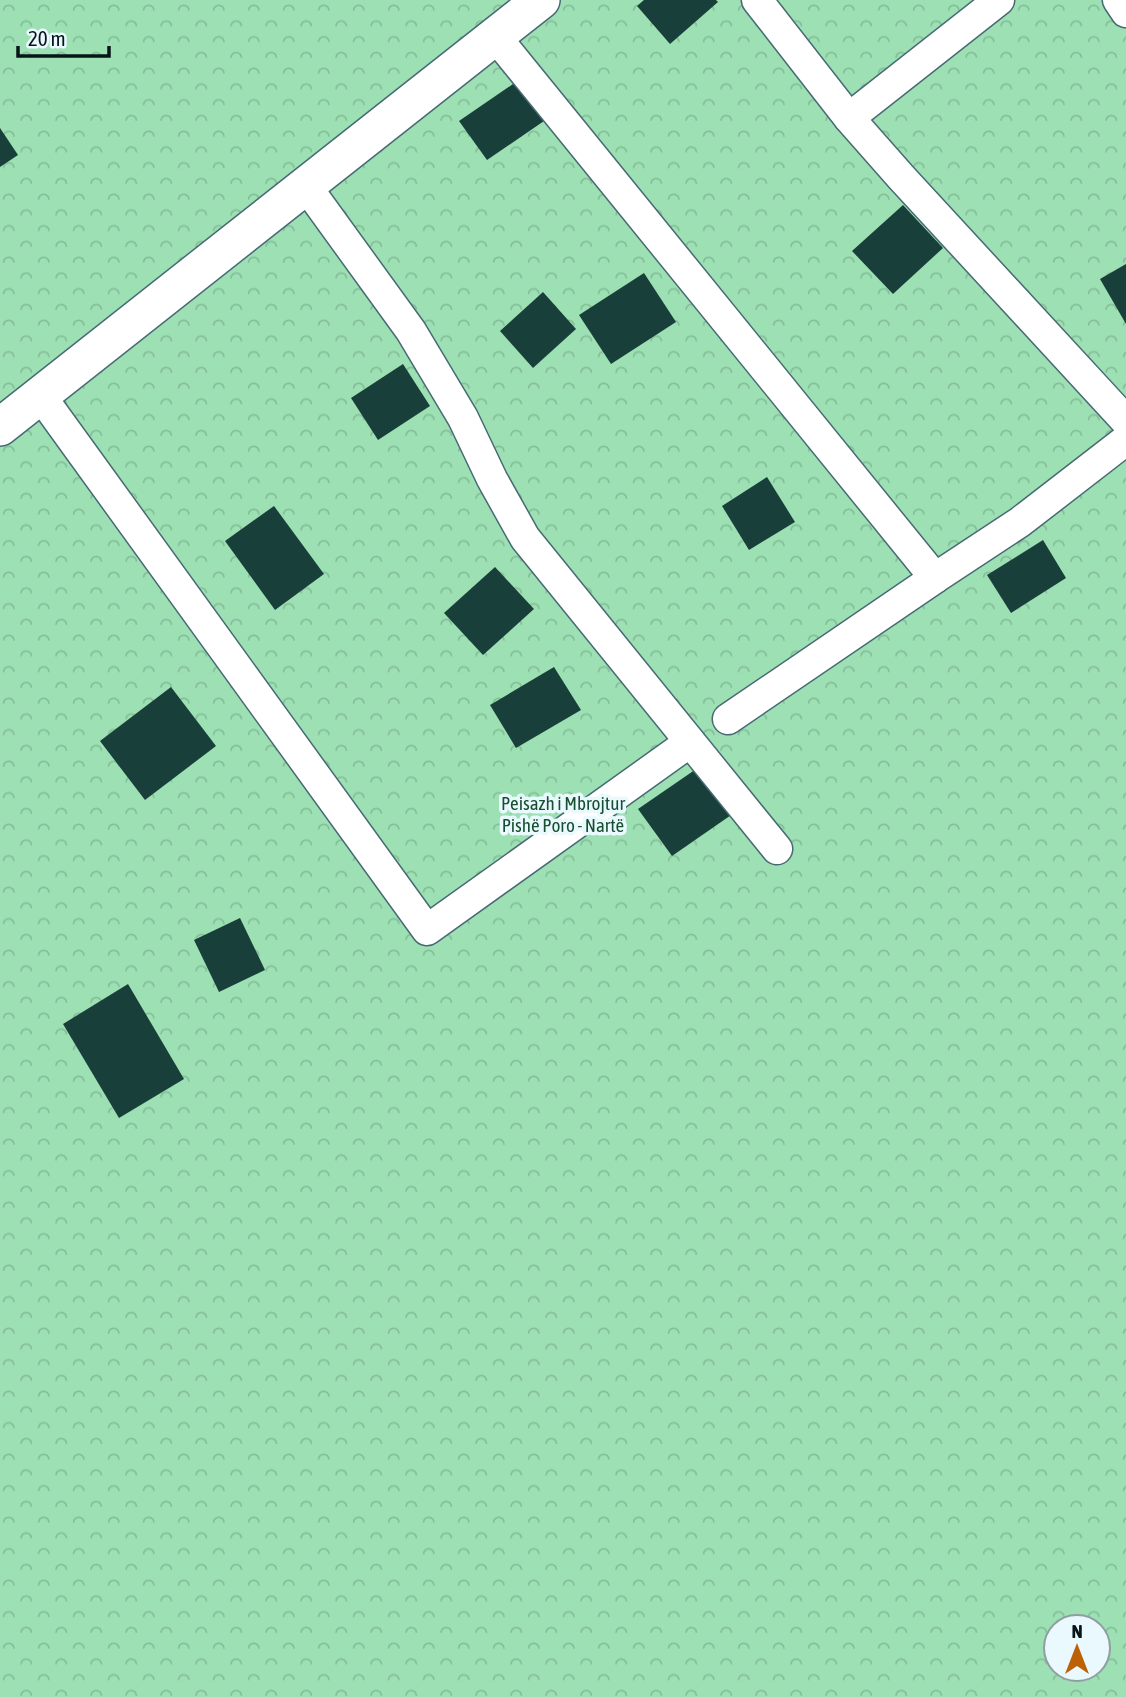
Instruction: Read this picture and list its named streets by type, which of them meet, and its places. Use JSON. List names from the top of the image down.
{
  "parks": ["Peisazh i Mbrojtur Pishë Poro - Nartë"],
  "scale_bar": "20 m",
  "north": "top"
}
